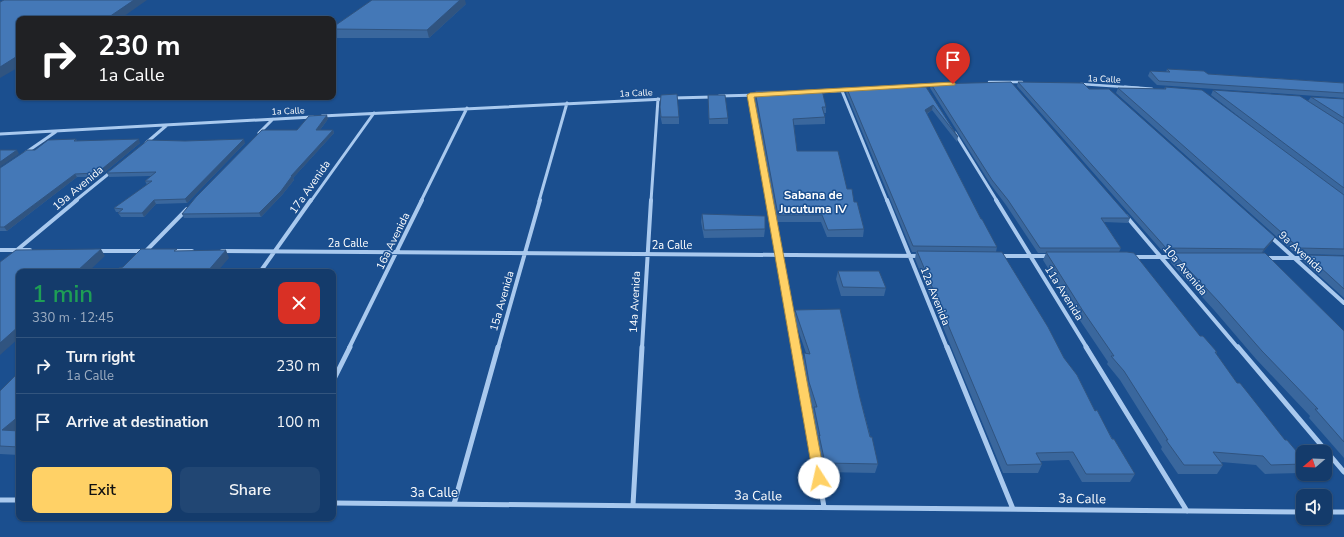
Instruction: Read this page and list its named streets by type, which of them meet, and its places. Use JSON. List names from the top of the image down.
{
  "streets": {
    "street": [
      "1a Calle",
      "17a Avenida",
      "19a Avenida",
      "16a Avenida",
      "2a Calle",
      "9a Avenida",
      "10a Avenida",
      "11a Avenida",
      "12a Avenida",
      "15a Avenida",
      "14a Avenida",
      "3a Calle"
    ]
  },
  "crossings": [
    ["1a Calle", "17a Avenida"],
    ["1a Calle", "16a Avenida"],
    ["1a Calle", "15a Avenida"],
    ["1a Calle", "14a Avenida"],
    ["17a Avenida", "2a Calle"],
    ["16a Avenida", "2a Calle"],
    ["2a Calle", "12a Avenida"],
    ["2a Calle", "15a Avenida"],
    ["2a Calle", "14a Avenida"],
    ["11a Avenida", "3a Calle"],
    ["12a Avenida", "3a Calle"],
    ["15a Avenida", "3a Calle"],
    ["14a Avenida", "3a Calle"]
  ],
  "districts": ["Sabana de Jucutuma IV"],
  "north": "left",
  "page": {
    "turn": ["230 m", "1a Calle"],
    "heading": ["1 min", "330 m · 12:45"],
    "list": [
      {
        "name": "Turn right",
        "note": "1a Calle",
        "value": "230 m"
      },
      {
        "name": "Arrive at destination",
        "value": "100 m"
      }
    ],
    "buttons": ["Exit", "Share"]
  }
}
